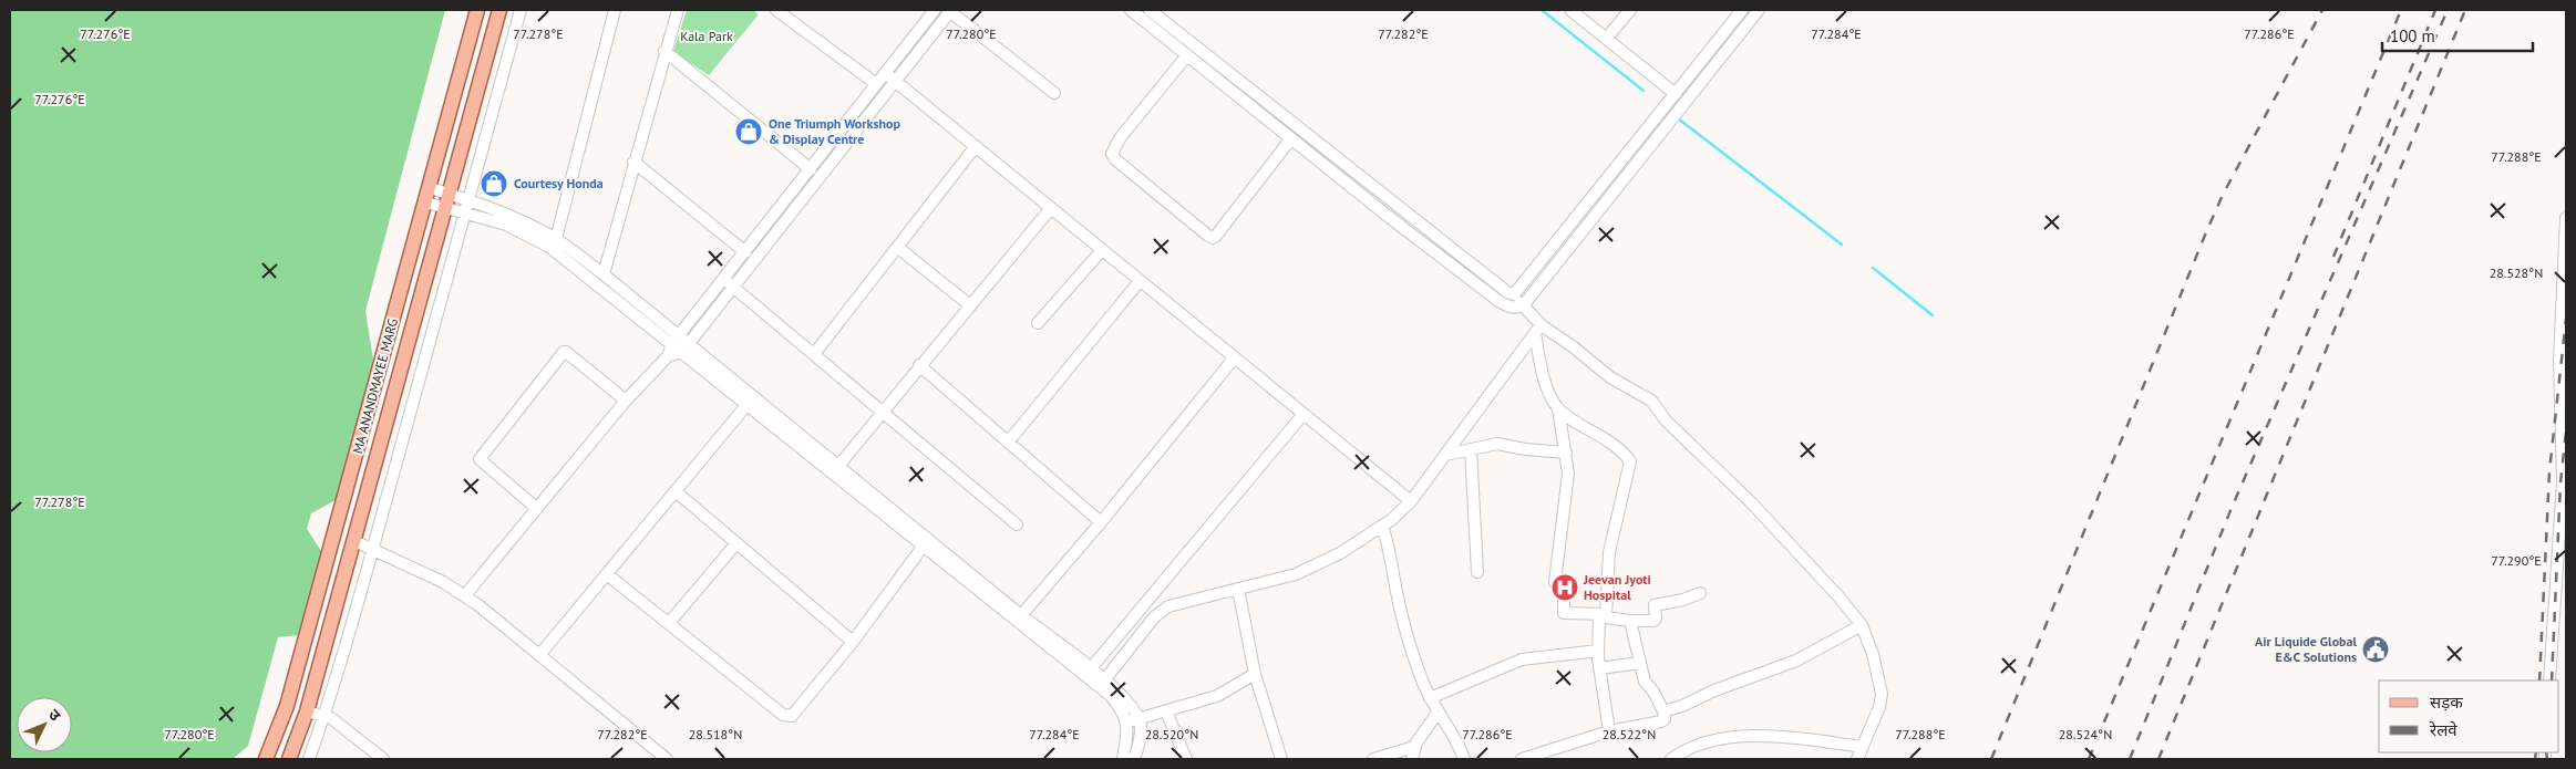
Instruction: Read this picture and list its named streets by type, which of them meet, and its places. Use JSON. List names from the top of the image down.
{
  "streets": {
    "main road": ["MA ANANDMAYEE MARG"]
  },
  "parks": ["Kala Park"],
  "places": {
    "shop": ["One Triumph Workshop & Display Centre", "Courtesy Honda"],
    "hospital": ["Jeevan Jyoti Hospital"],
    "public building": ["Air Liquide Global E&C Solutions"]
  },
  "legend": ["सड़क", "रेलवे"],
  "scale_bar": "100 m",
  "north": "top right",
  "coordinates": [
    "77.280°E",
    "77.276°E",
    "77.278°E",
    "77.282°E",
    "77.284°E",
    "77.286°E",
    "77.288°E",
    "28.528°N",
    "77.290°E",
    "28.518°N",
    "28.520°N",
    "28.522°N",
    "28.524°N"
  ]
}
